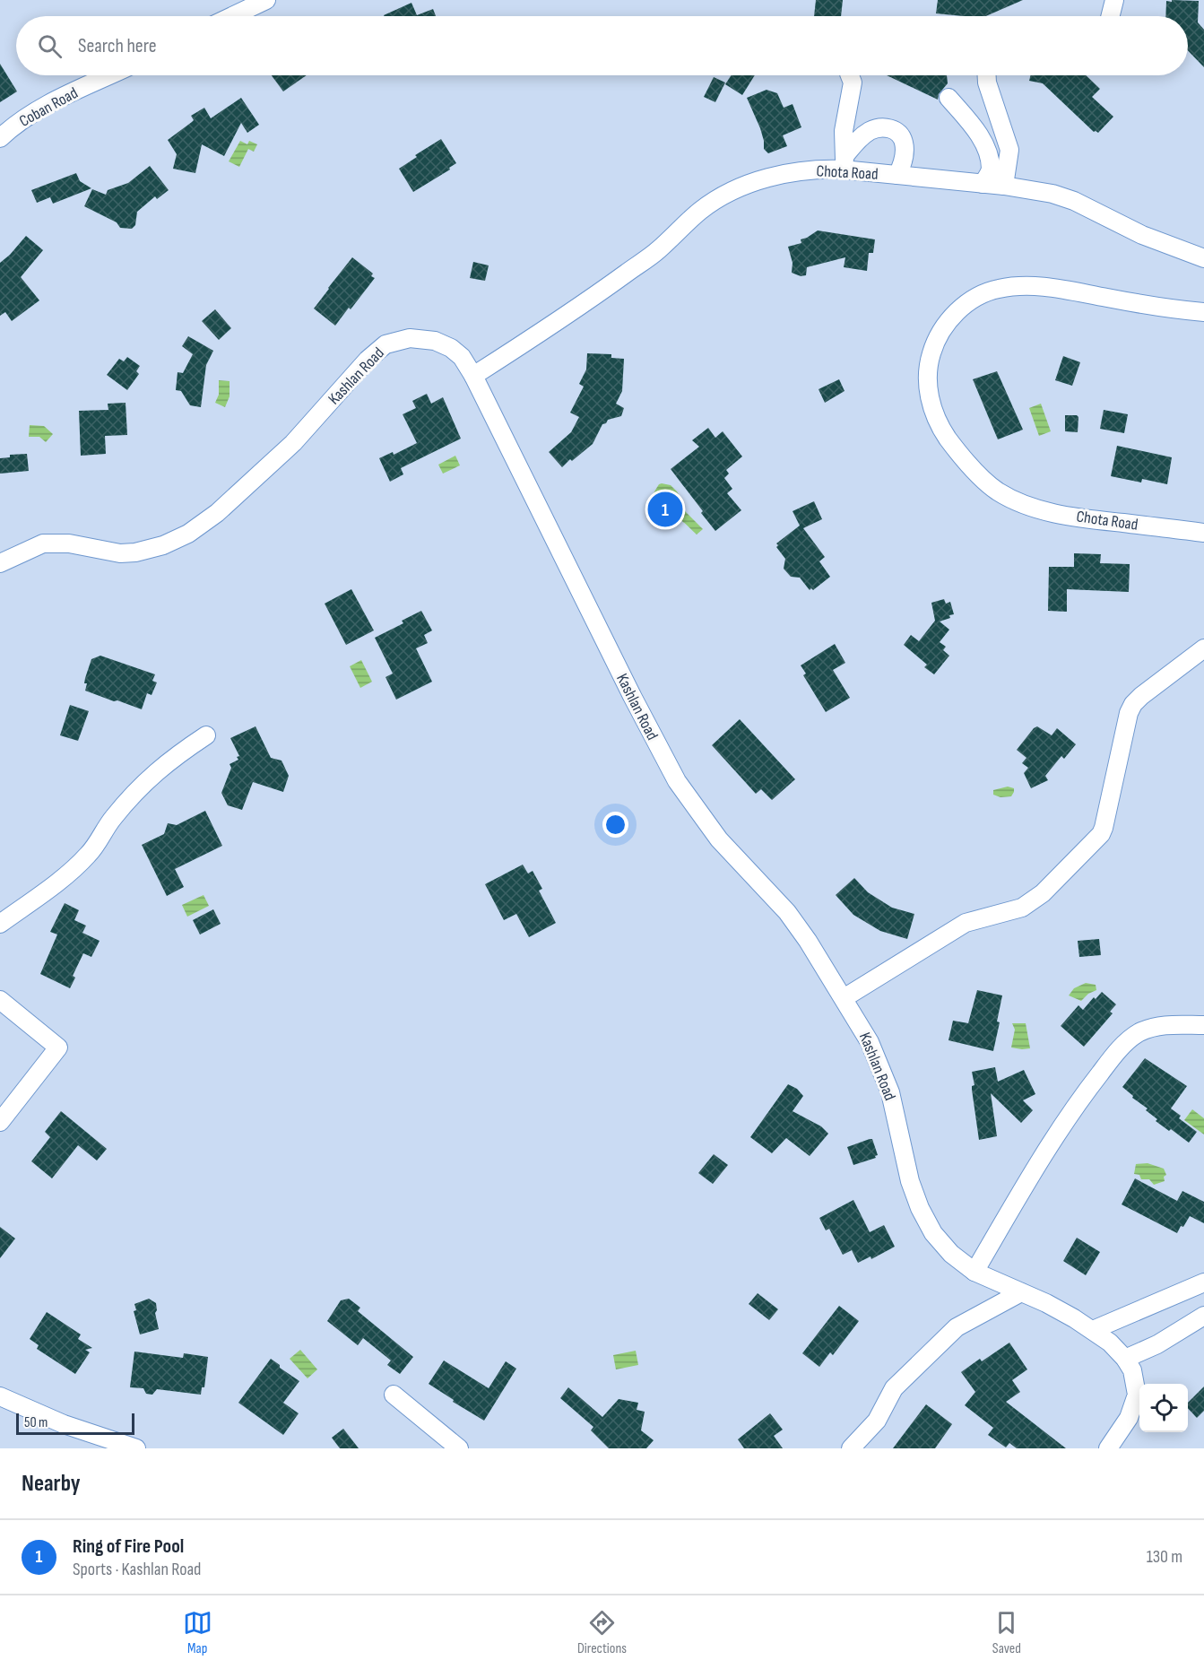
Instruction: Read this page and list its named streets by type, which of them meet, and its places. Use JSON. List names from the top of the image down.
{
  "streets": {
    "street": ["Coban Road", "Chota Road", "Kashlan Road"]
  },
  "crossings": [
    ["Chota Road", "Kashlan Road"]
  ],
  "scale_bar": "50 m",
  "page": {
    "search": "Search here",
    "pins": "1",
    "scale": "50 m",
    "heading": "Nearby",
    "list": [
      {
        "mark": "1",
        "name": "Ring of Fire Pool",
        "note": "Sports · Kashlan Road",
        "value": "130 m"
      }
    ],
    "nav": ["Map", "Directions", "Saved"]
  }
}
